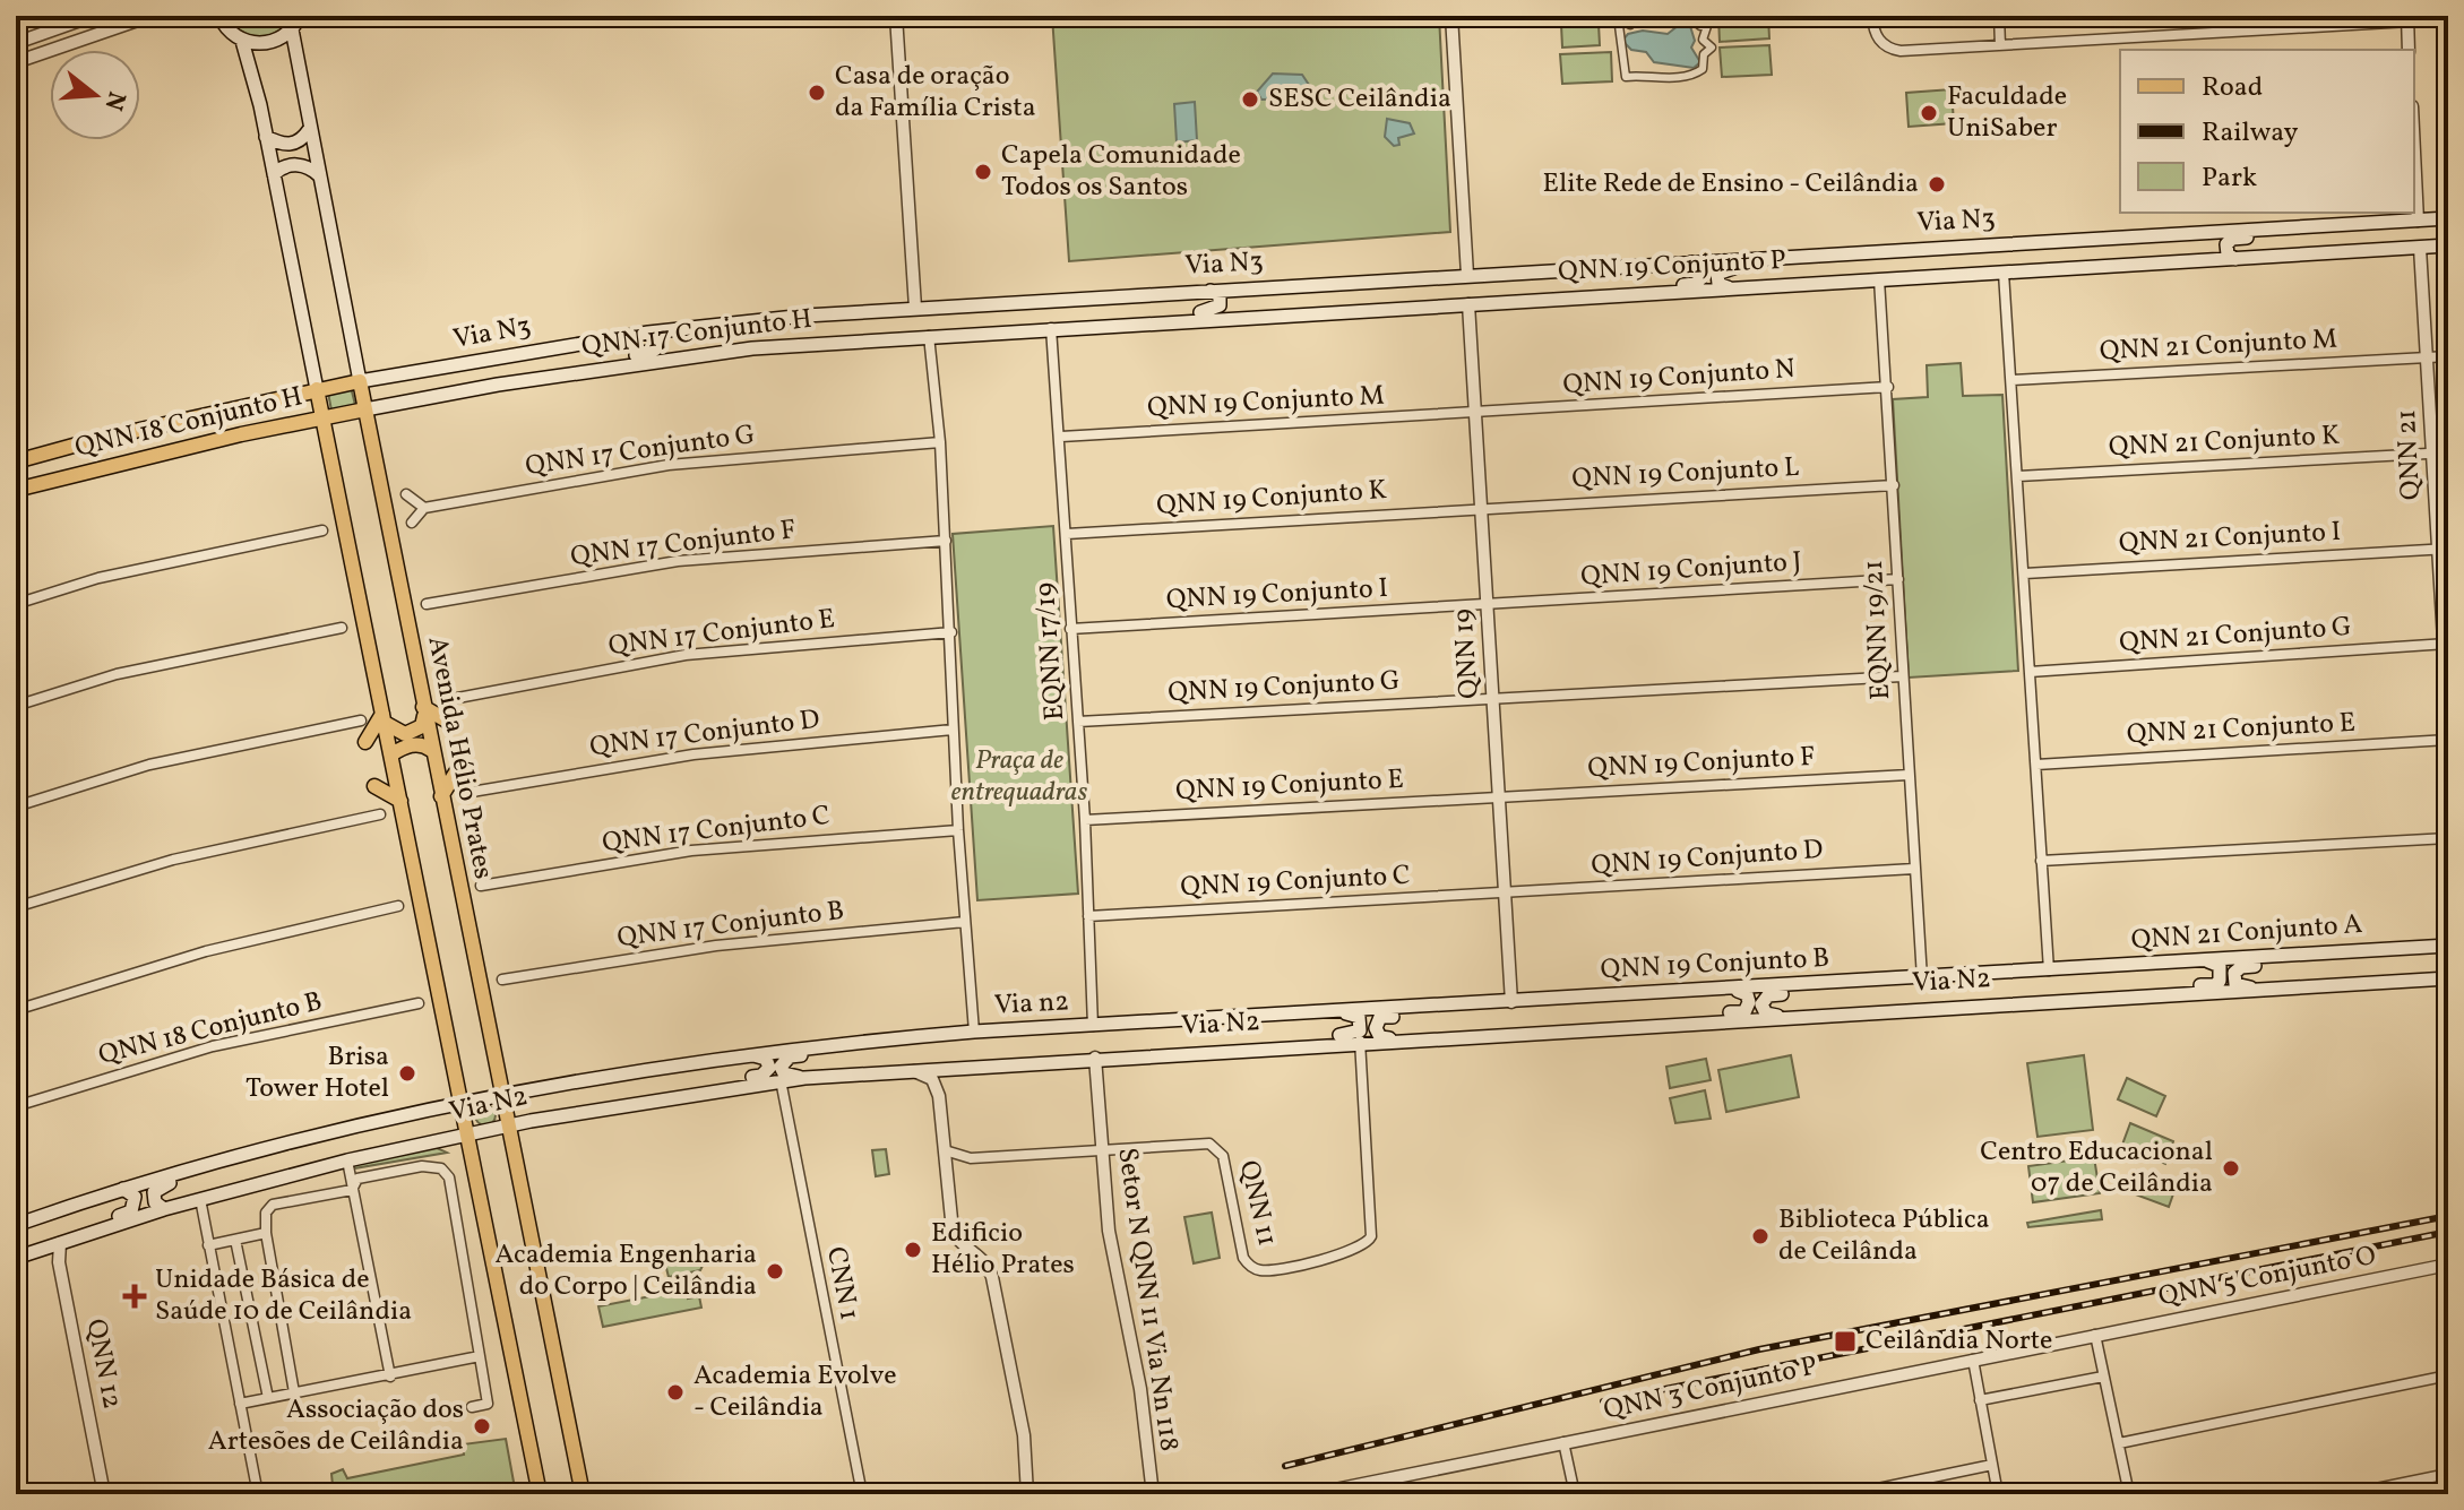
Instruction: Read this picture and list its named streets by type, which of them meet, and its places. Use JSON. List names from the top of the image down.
{
  "streets": {
    "main road": [
      "Via N3",
      "QNN 19 Conjunto P",
      "QNN 17 Conjunto H",
      "QNN 18 Conjunto H",
      "Avenida Hélio Prates",
      "QNN 21 Conjunto A",
      "QNN 19 Conjunto B",
      "Via N2",
      "Via n2"
    ],
    "street": [
      "QNN 21 Conjunto M",
      "QNN 19 Conjunto N",
      "QNN 19 Conjunto M",
      "QNN 21 Conjunto K",
      "QNN 17 Conjunto G",
      "QNN 21",
      "QNN 19 Conjunto L",
      "QNN 19 Conjunto K",
      "QNN 21 Conjunto I",
      "QNN 17 Conjunto F",
      "QNN 19 Conjunto J",
      "QNN 19 Conjunto I",
      "EQNN 19/21",
      "QNN 17 Conjunto E",
      "QNN 21 Conjunto G",
      "EQNN 17/19",
      "QNN 19",
      "QNN 19 Conjunto G",
      "QNN 21 Conjunto E",
      "QNN 17 Conjunto D",
      "QNN 19 Conjunto F",
      "QNN 19 Conjunto E",
      "QNN 17 Conjunto C",
      "QNN 19 Conjunto D",
      "QNN 19 Conjunto C",
      "QNN 17 Conjunto B",
      "QNN 18 Conjunto B",
      "QNN 11",
      "QNN 5 Conjunto O",
      "CNN 1",
      "Setor N QNN 11 Via Nn 118",
      "QNN 12",
      "QNN 3 Conjunto P"
    ]
  },
  "crossings": [
    ["Via N3", "QNN 19 Conjunto P"],
    ["Via N3", "EQNN 19/21"],
    ["Via N3", "Avenida Hélio Prates"],
    ["QNN 19 Conjunto P", "EQNN 19/21"],
    ["QNN 19 Conjunto P", "EQNN 17/19"],
    ["QNN 19 Conjunto P", "QNN 19"],
    ["QNN 17 Conjunto H", "Avenida Hélio Prates"],
    ["QNN 21 Conjunto M", "QNN 21"],
    ["QNN 19 Conjunto N", "QNN 19 Conjunto M"],
    ["QNN 19 Conjunto N", "EQNN 19/21"],
    ["QNN 19 Conjunto N", "QNN 19"],
    ["QNN 19 Conjunto M", "EQNN 17/19"],
    ["QNN 19 Conjunto M", "QNN 19"],
    ["QNN 21 Conjunto K", "QNN 21"],
    ["QNN 21", "QNN 21 Conjunto I"],
    ["QNN 21", "QNN 21 Conjunto G"],
    ["QNN 19 Conjunto L", "QNN 19 Conjunto K"],
    ["QNN 19 Conjunto L", "EQNN 19/21"],
    ["QNN 19 Conjunto L", "QNN 19"],
    ["QNN 19 Conjunto K", "EQNN 17/19"],
    ["QNN 19 Conjunto K", "QNN 19"],
    ["QNN 19 Conjunto J", "QNN 19 Conjunto I"],
    ["QNN 19 Conjunto J", "EQNN 19/21"],
    ["QNN 19 Conjunto J", "QNN 19"],
    ["QNN 19 Conjunto I", "EQNN 17/19"],
    ["QNN 19 Conjunto I", "QNN 19"],
    ["EQNN 19/21", "QNN 19 Conjunto G"],
    ["EQNN 19/21", "QNN 19 Conjunto F"],
    ["EQNN 19/21", "QNN 19 Conjunto D"],
    ["EQNN 19/21", "QNN 19 Conjunto B"],
    ["EQNN 19/21", "Via N2"],
    ["EQNN 17/19", "QNN 19 Conjunto G"],
    ["EQNN 17/19", "QNN 19 Conjunto E"],
    ["EQNN 17/19", "QNN 19 Conjunto C"],
    ["EQNN 17/19", "Via n2"],
    ["QNN 19", "QNN 19 Conjunto G"],
    ["QNN 19", "QNN 19 Conjunto F"],
    ["QNN 19", "QNN 19 Conjunto E"],
    ["QNN 19", "QNN 19 Conjunto D"],
    ["QNN 19", "QNN 19 Conjunto C"],
    ["QNN 19", "QNN 19 Conjunto B"],
    ["QNN 19", "Via n2"],
    ["Avenida Hélio Prates", "Via N2"],
    ["QNN 19 Conjunto F", "QNN 19 Conjunto E"],
    ["QNN 19 Conjunto D", "QNN 19 Conjunto C"],
    ["QNN 21 Conjunto A", "Via N2"],
    ["QNN 19 Conjunto B", "Via N2"],
    ["QNN 19 Conjunto B", "Via n2"],
    ["Via N2", "Via n2"],
    ["Via N2", "QNN 11"],
    ["Via N2", "CNN 1"],
    ["Via N2", "Setor N QNN 11 Via Nn 118"],
    ["Via N2", "QNN 12"],
    ["QNN 11", "Setor N QNN 11 Via Nn 118"],
    ["QNN 5 Conjunto O", "QNN 3 Conjunto P"]
  ],
  "parks": ["Praça de entrequadras"],
  "places": {
    "other": [
      "Casa de oração da Família Crista",
      "SESC Ceilândia",
      "Faculdade UniSaber",
      "Capela Comunidade Todos os Santos",
      "Elite Rede de Ensino - Ceilândia",
      "Brisa Tower Hotel",
      "Centro Educacional 07 de Ceilândia",
      "Biblioteca Pública de Ceilânda",
      "Edificio Hélio Prates",
      "Academia Engenharia do Corpo | Ceilândia",
      "Academia Evolve - Ceilândia",
      "Associação dos Artesões de Ceilândia"
    ],
    "health": ["Unidade Básica de Saúde 10 de Ceilândia"],
    "transit": ["Ceilândia Norte"]
  },
  "legend": ["Road", "Railway", "Park"],
  "north": "right"
}
